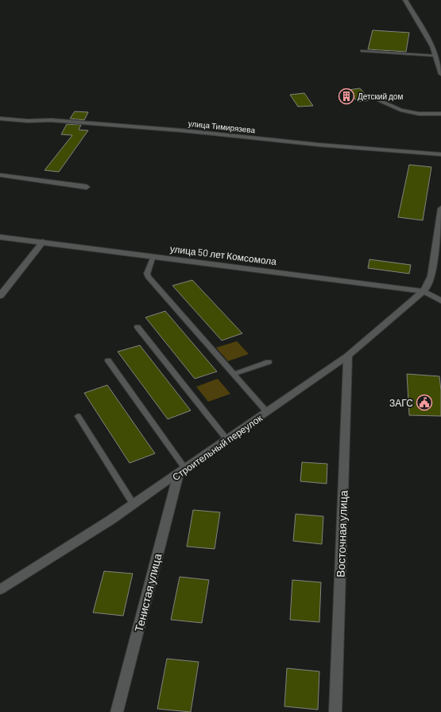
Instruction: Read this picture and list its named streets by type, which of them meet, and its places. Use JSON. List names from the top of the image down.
{
  "streets": {
    "street": [
      "улица Тимирязева",
      "улица 50 лет Комсомола",
      "Строительный переулок",
      "Восточная улица",
      "Тенистая улица"
    ]
  },
  "crossings": [
    ["улица 50 лет Комсомола", "Строительный переулок"],
    ["Строительный переулок", "Восточная улица"],
    ["Строительный переулок", "Тенистая улица"]
  ],
  "places": {
    "building": ["Детский дом"],
    "public building": ["ЗАГС"]
  }
}
